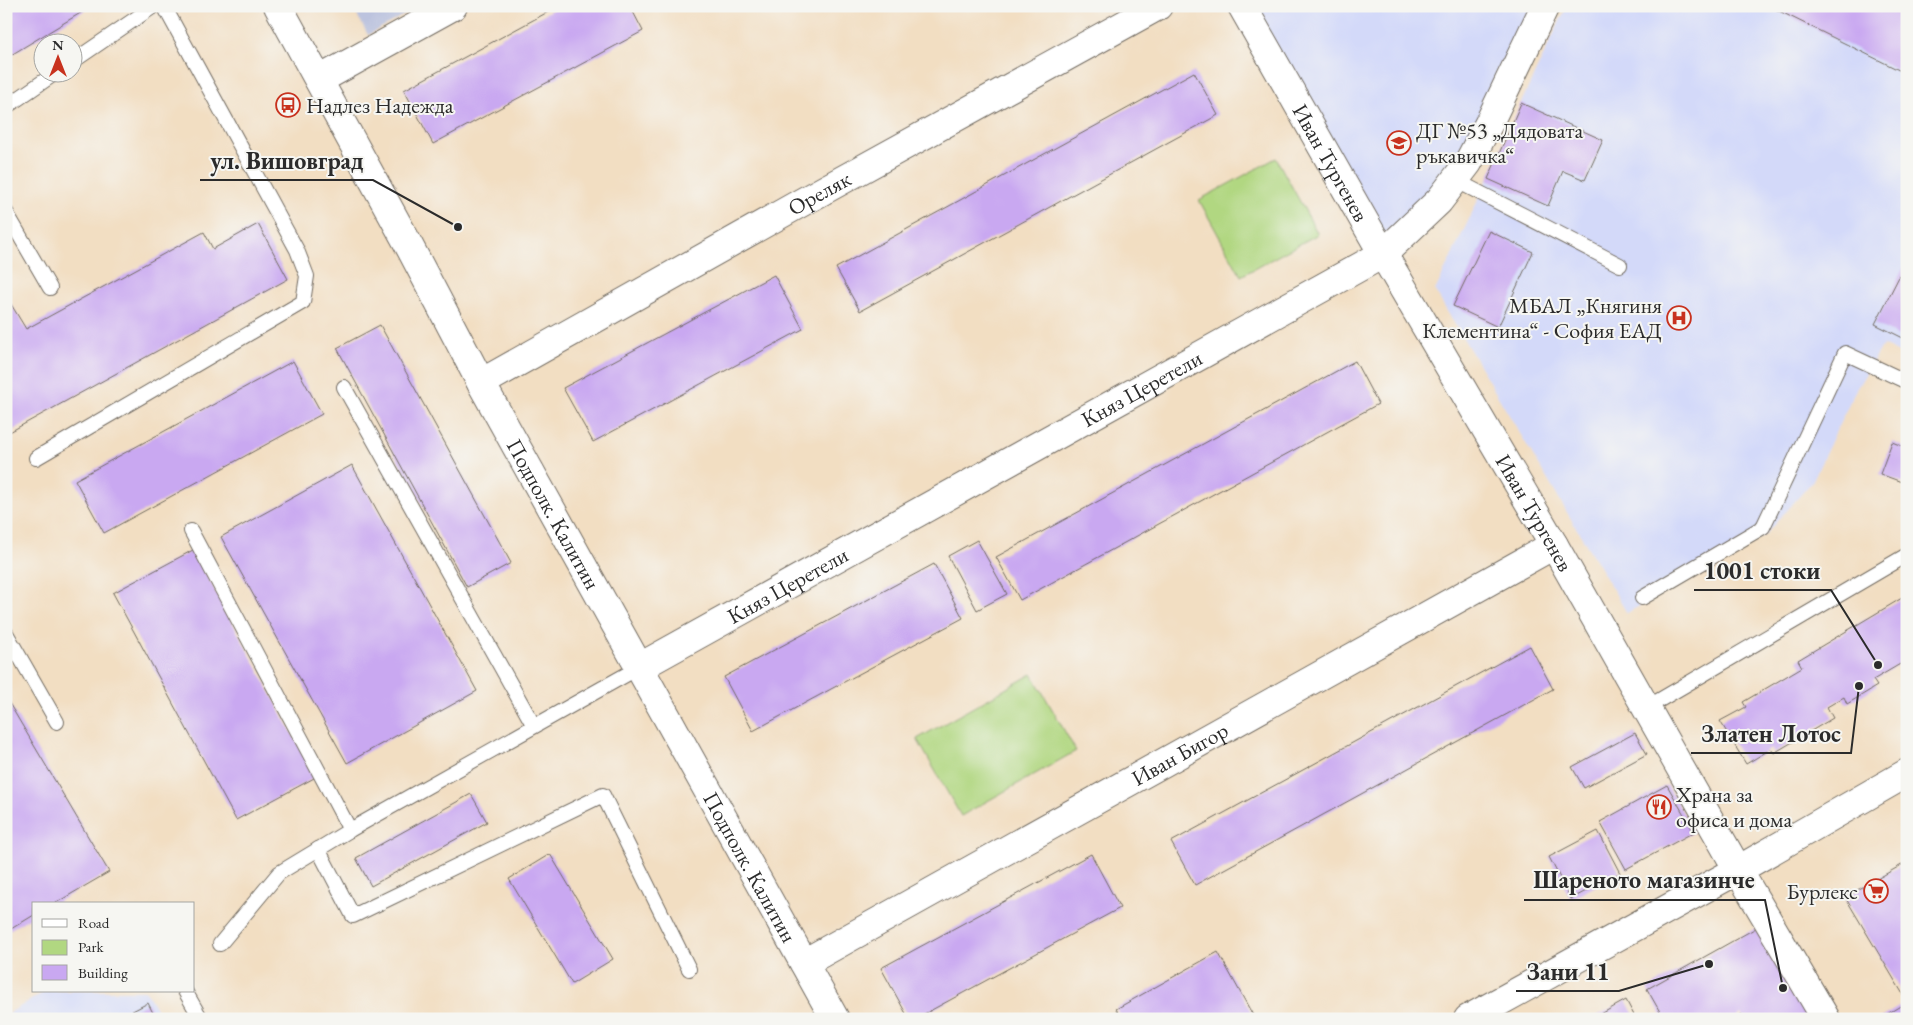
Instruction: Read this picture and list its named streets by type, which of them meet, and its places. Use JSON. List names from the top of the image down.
{
  "streets": {
    "street": [
      "Иван Тургенев",
      "Ореляк",
      "Княз Церетели",
      "Подполк. Калитин",
      "Иван Бигор"
    ]
  },
  "crossings": [
    ["Иван Тургенев", "Княз Церетели"],
    ["Иван Тургенев", "Иван Бигор"],
    ["Ореляк", "Подполк. Калитин"],
    ["Княз Церетели", "Подполк. Калитин"],
    ["Подполк. Калитин", "Иван Бигор"]
  ],
  "places": {
    "bus stop": ["Надлез Надежда"],
    "school or university": ["ДГ №53 „Дядовата ръкавичка“"],
    "other": [
      "ул. Вишовград",
      "1001 стоки",
      "Златен Лотос",
      "Зани 11",
      "Шареното магазинче"
    ],
    "hospital": ["МБАЛ „Княгиня Клементина“ - София ЕАД"],
    "restaurant": ["Храна за офиса и дома"],
    "supermarket": ["Бурлекс"]
  },
  "legend": ["Road", "Park", "Building"],
  "north": "top"
}
